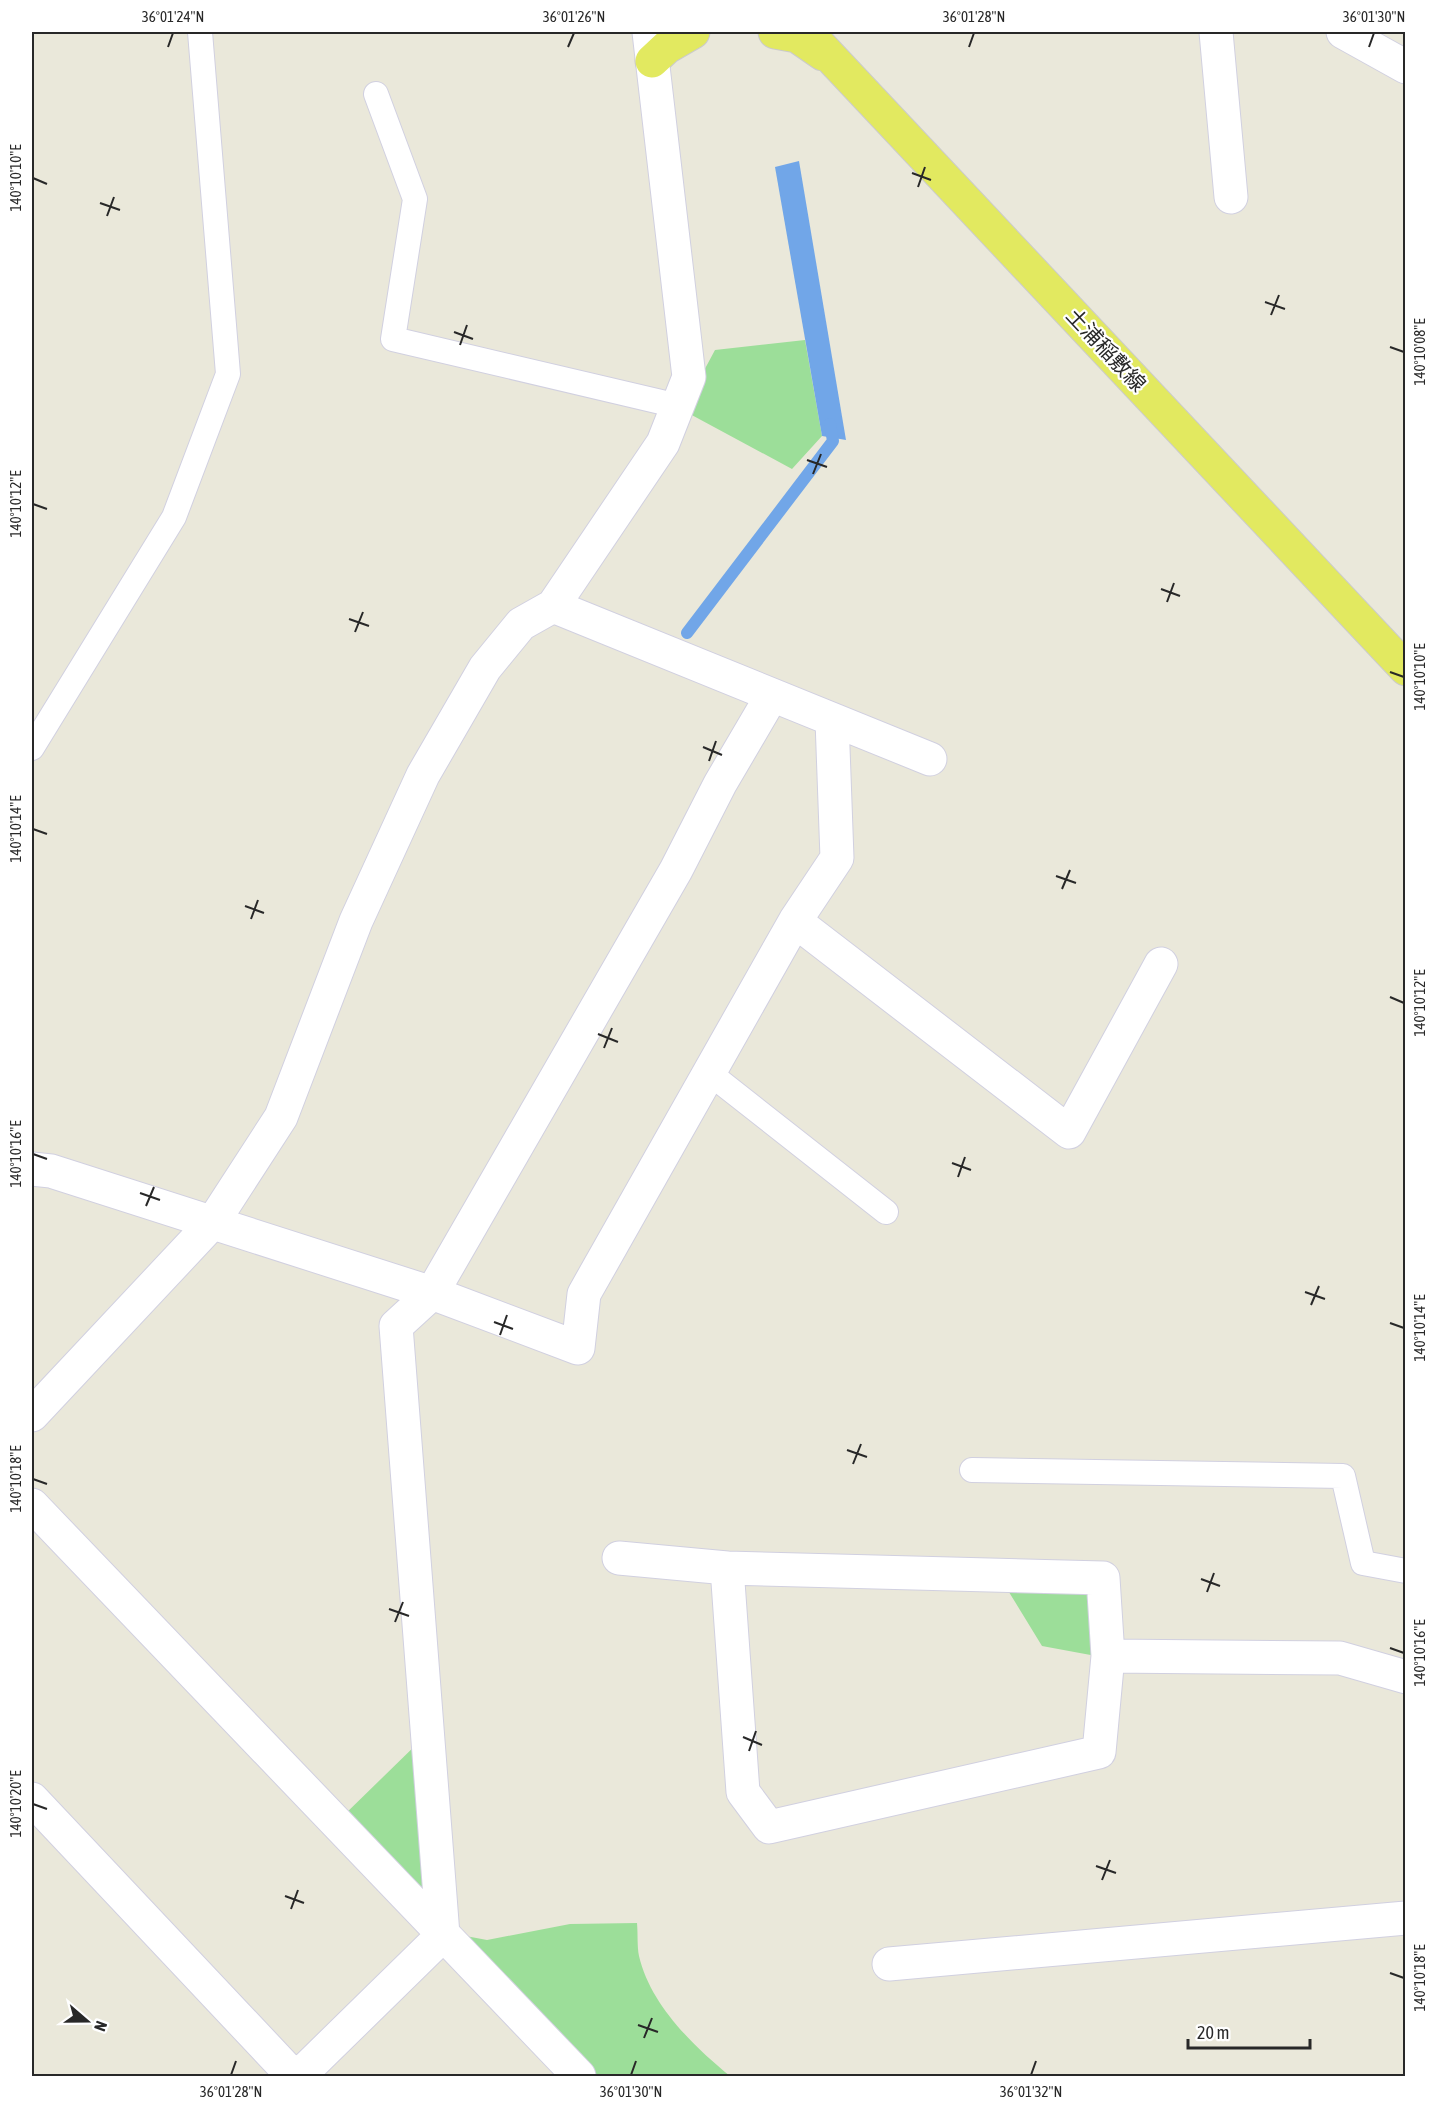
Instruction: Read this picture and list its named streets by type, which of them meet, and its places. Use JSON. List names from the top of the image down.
{
  "streets": {
    "main road": ["土浦稲敷線"]
  },
  "scale_bar": "20 m",
  "north": "right",
  "coordinates": [
    "36°01'24\"N",
    "36°01'26\"N",
    "36°01'28\"N",
    "36°01'30\"N",
    "140°10'10\"E",
    "140°10'08\"E",
    "140°10'12\"E",
    "140°10'14\"E",
    "140°10'16\"E",
    "140°10'18\"E",
    "140°10'20\"E",
    "36°01'32\"N"
  ]
}
